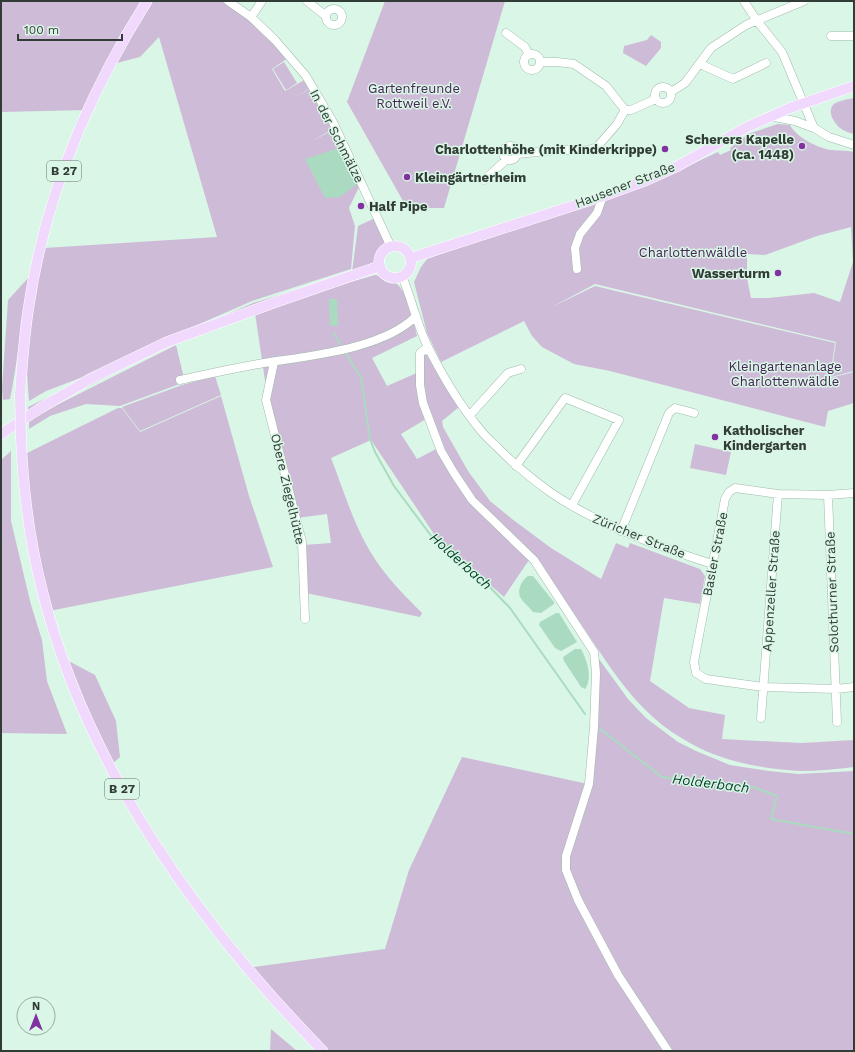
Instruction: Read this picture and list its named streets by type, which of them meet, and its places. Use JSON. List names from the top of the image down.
{
  "streets": {
    "main road": ["B 27", "Hausener Straße"],
    "street": [
      "In der Schmälze",
      "Obere Ziegelhütte",
      "Züricher Straße",
      "Basler Straße",
      "Appenzeller Straße",
      "Solothurner Straße"
    ]
  },
  "crossings": [
    ["In der Schmälze", "Hausener Straße"],
    ["In der Schmälze", "Züricher Straße"],
    ["Hausener Straße", "Züricher Straße"],
    ["Züricher Straße", "Basler Straße"],
    ["Basler Straße", "Appenzeller Straße"],
    ["Basler Straße", "Solothurner Straße"]
  ],
  "water": ["Holderbach"],
  "parks": ["Gartenfreunde Rottweil e.V.", "Charlottenwäldle", "Kleingartenanlage Charlottenwäldle"],
  "places": [
    "Scherers Kapelle (ca. 1448)",
    "Charlottenhöhe (mit Kinderkrippe)",
    "Kleingärtnerheim",
    "Half Pipe",
    "Wasserturm",
    "Katholischer Kindergarten"
  ],
  "scale_bar": "100 m",
  "north": "top"
}
